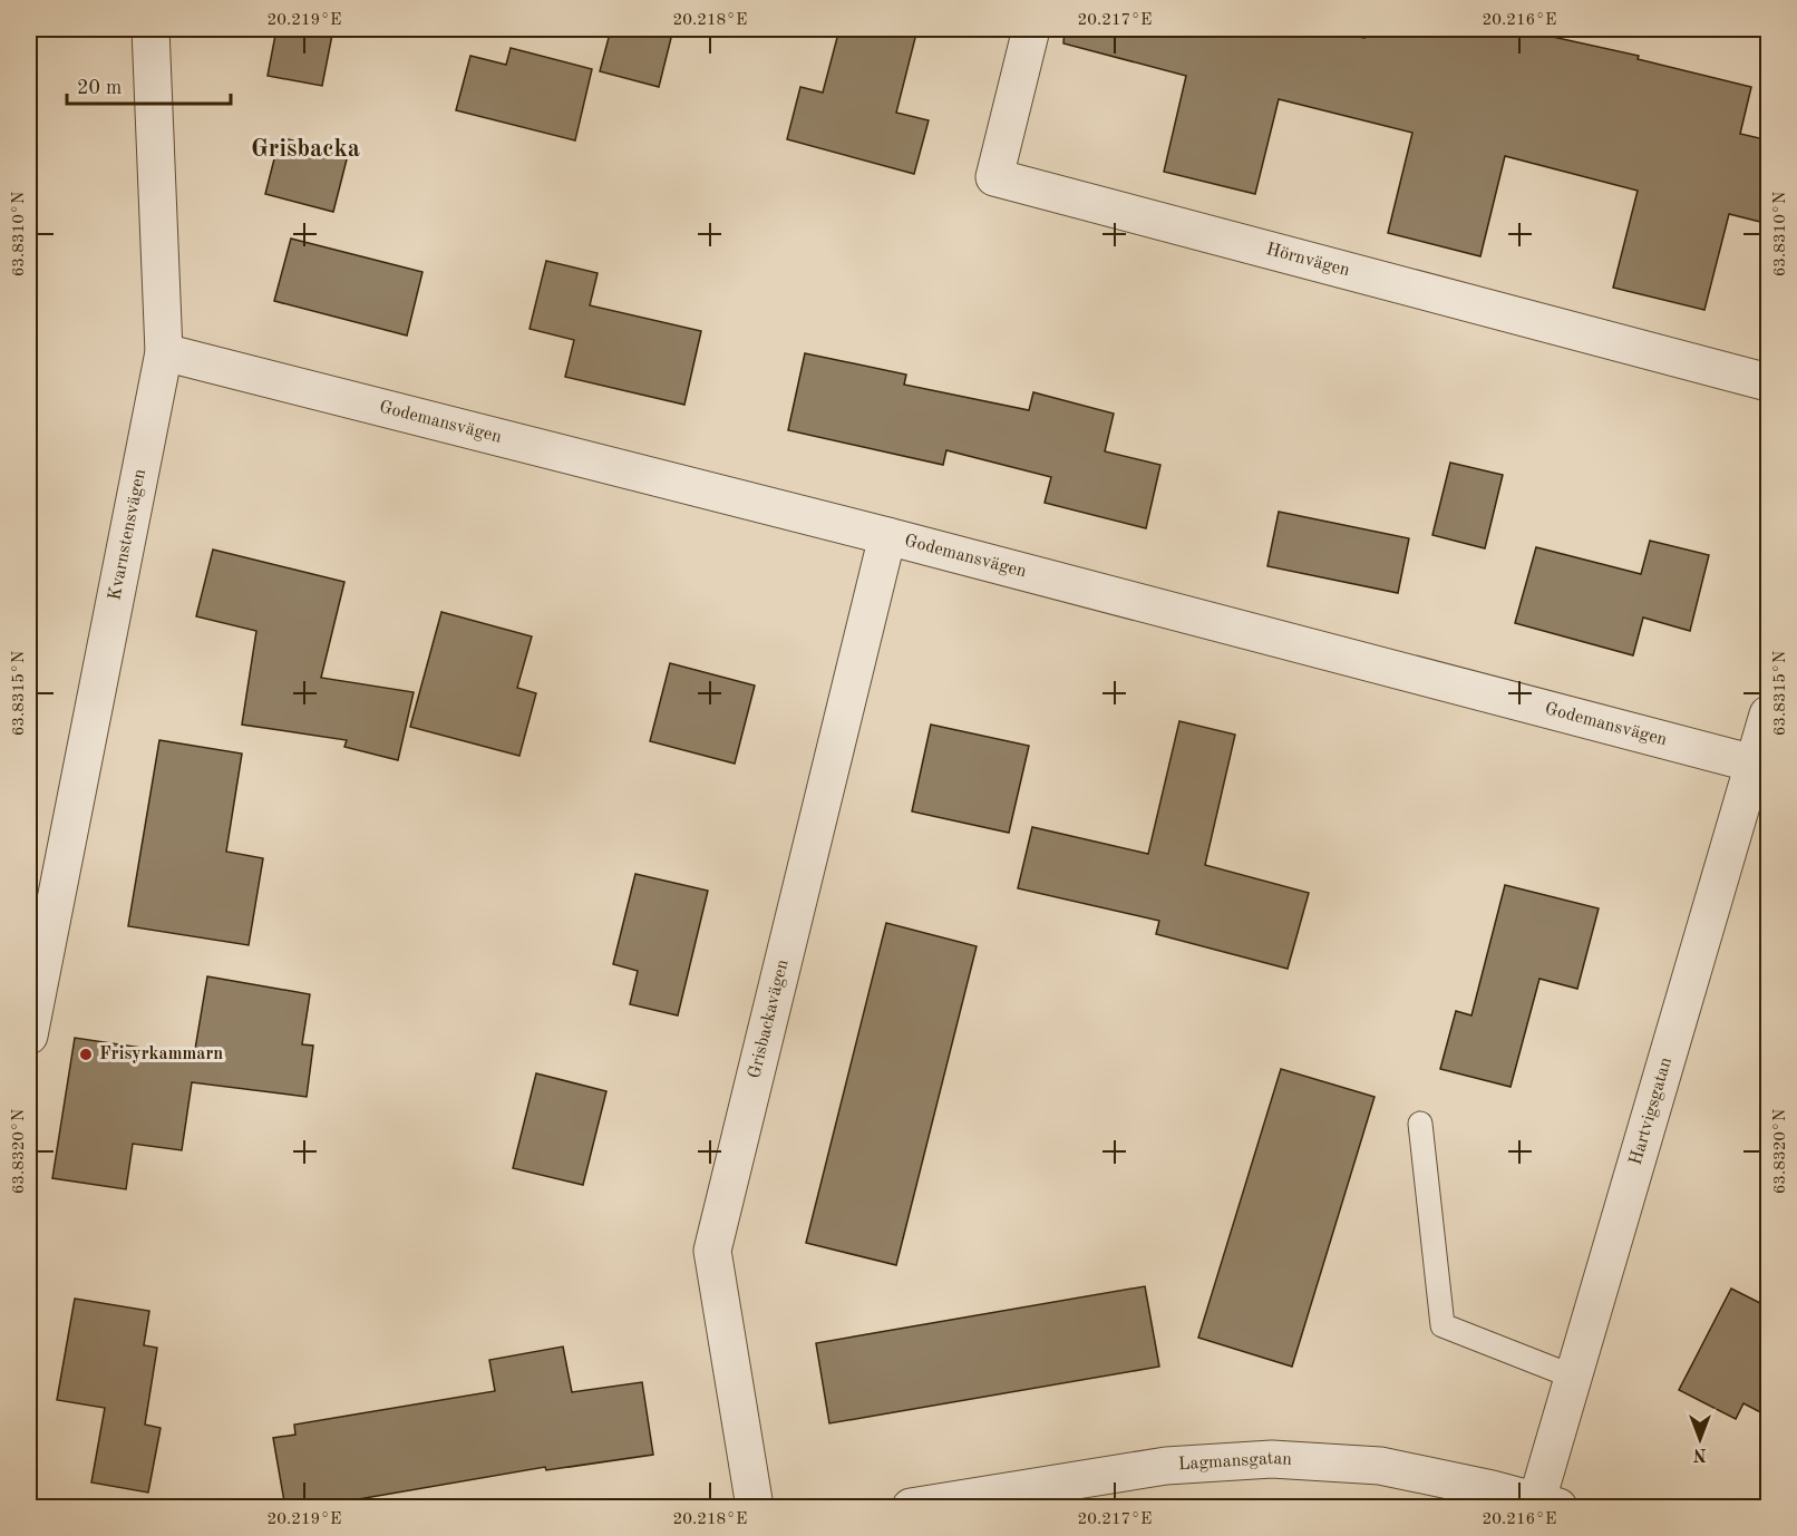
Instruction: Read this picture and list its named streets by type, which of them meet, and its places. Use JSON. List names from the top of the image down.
{
  "streets": {
    "street": [
      "Hörnvägen",
      "Godemansvägen",
      "Kvarnstensvägen",
      "Grisbackavägen",
      "Hartvigsgatan",
      "Lagmansgatan"
    ]
  },
  "crossings": [
    ["Godemansvägen", "Kvarnstensvägen"],
    ["Godemansvägen", "Grisbackavägen"],
    ["Godemansvägen", "Hartvigsgatan"],
    ["Hartvigsgatan", "Lagmansgatan"]
  ],
  "districts": ["Grisbacka"],
  "places": ["Frisyrkammarn"],
  "scale_bar": "20 m",
  "north": "bottom",
  "coordinates": [
    "20.219°E",
    "20.218°E",
    "20.217°E",
    "20.216°E",
    "63.8310°N",
    "63.8315°N",
    "63.8320°N"
  ]
}
